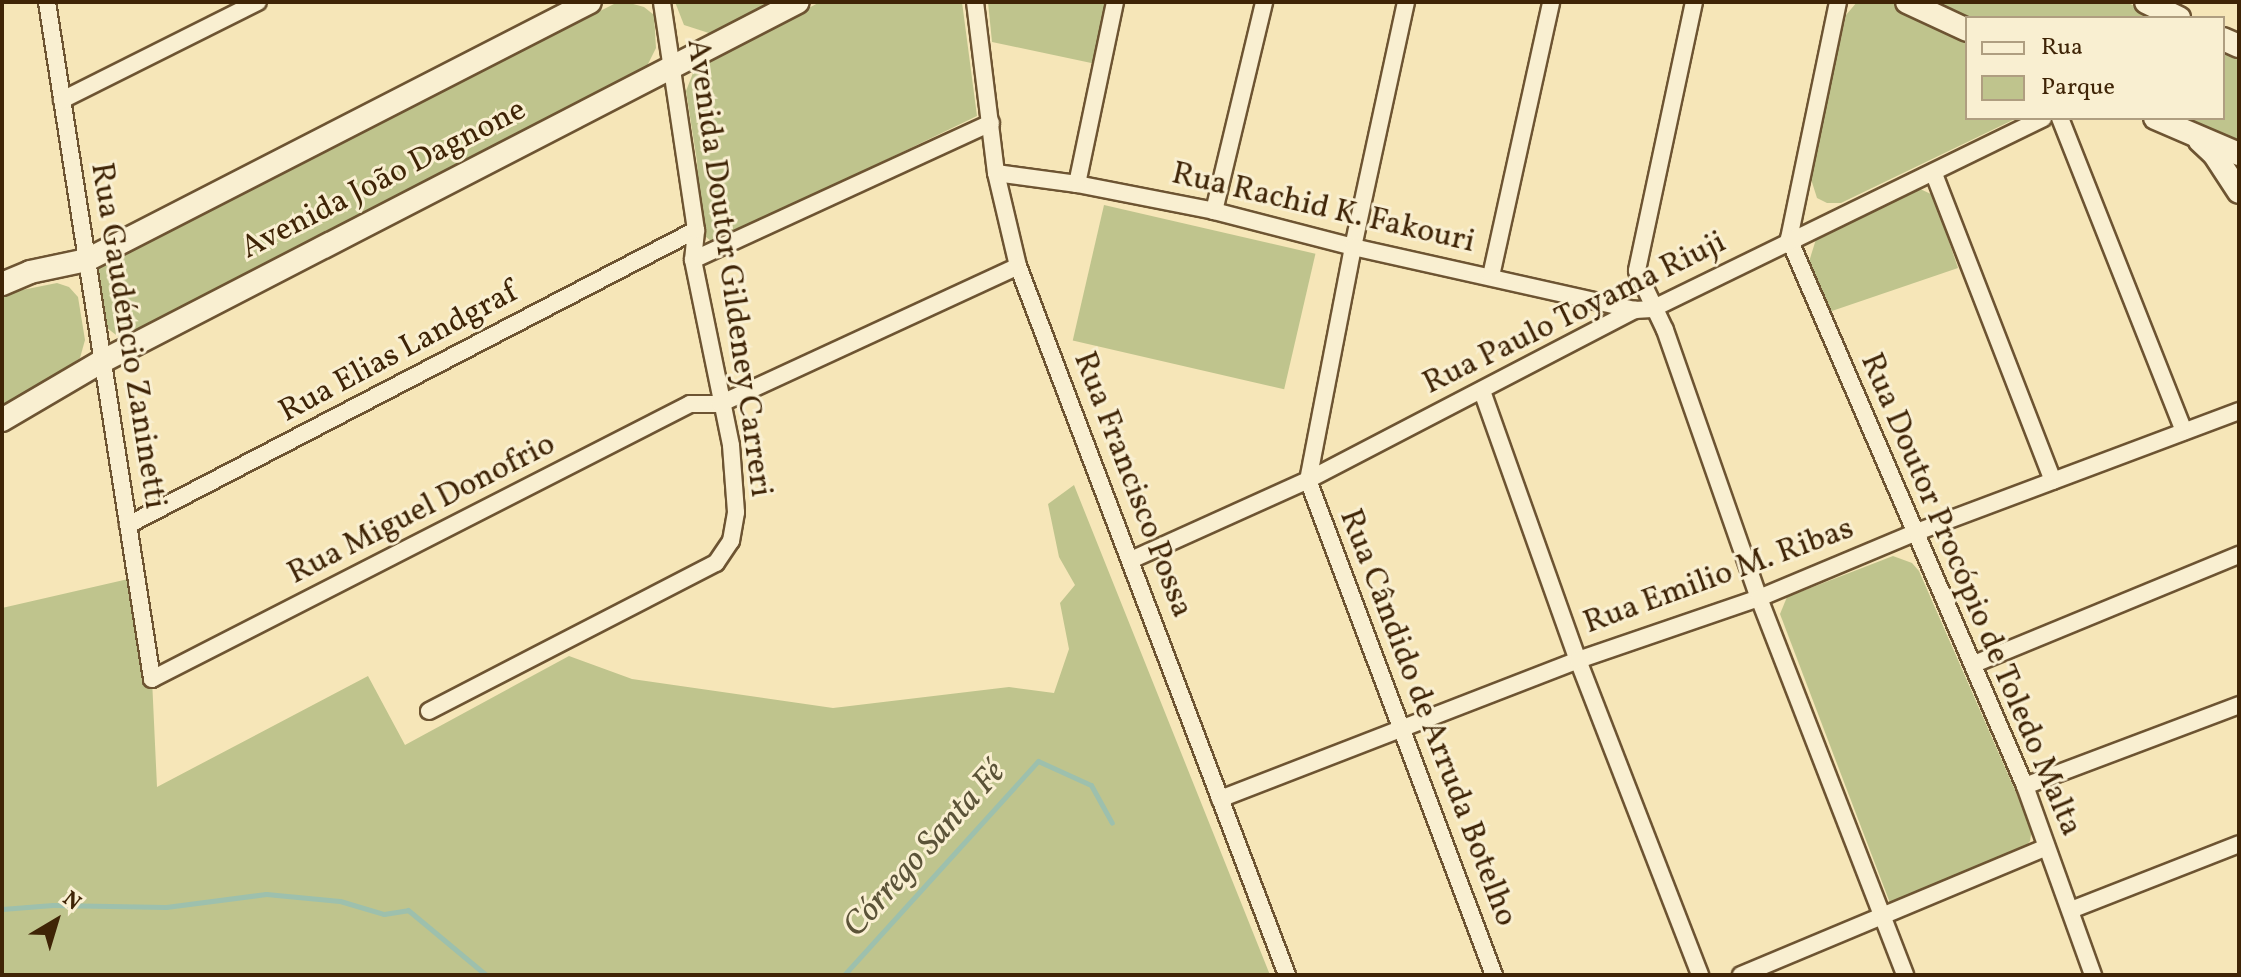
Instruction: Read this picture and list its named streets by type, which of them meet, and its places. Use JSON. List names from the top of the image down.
{
  "streets": {
    "street": [
      "Avenida João Dagnone",
      "Rua Rachid K. Fakouri",
      "Avenida Doutor Gildeney Carreri",
      "Rua Paulo Toyama Riuji",
      "Rua Gaudéncio Zaninetti",
      "Rua Elias Landgraf",
      "Rua Francisco Possa",
      "Rua Miguel Donofrio",
      "Rua Emilio M. Ribas",
      "Rua Doutor Procópio de Toledo Malta",
      "Rua Cândido de Arruda Botelho"
    ]
  },
  "crossings": [
    ["Avenida João Dagnone", "Avenida Doutor Gildeney Carreri"],
    ["Avenida João Dagnone", "Rua Gaudéncio Zaninetti"],
    ["Rua Rachid K. Fakouri", "Rua Paulo Toyama Riuji"],
    ["Rua Rachid K. Fakouri", "Rua Francisco Possa"],
    ["Avenida Doutor Gildeney Carreri", "Rua Elias Landgraf"],
    ["Avenida Doutor Gildeney Carreri", "Rua Miguel Donofrio"],
    ["Rua Paulo Toyama Riuji", "Rua Francisco Possa"],
    ["Rua Paulo Toyama Riuji", "Rua Doutor Procópio de Toledo Malta"],
    ["Rua Paulo Toyama Riuji", "Rua Cândido de Arruda Botelho"],
    ["Rua Gaudéncio Zaninetti", "Rua Elias Landgraf"],
    ["Rua Gaudéncio Zaninetti", "Rua Miguel Donofrio"],
    ["Rua Francisco Possa", "Rua Miguel Donofrio"],
    ["Rua Francisco Possa", "Rua Emilio M. Ribas"],
    ["Rua Emilio M. Ribas", "Rua Doutor Procópio de Toledo Malta"],
    ["Rua Emilio M. Ribas", "Rua Cândido de Arruda Botelho"]
  ],
  "water": ["Córrego Santa Fé"],
  "legend": ["Rua", "Parque"],
  "north": "top right"
}
